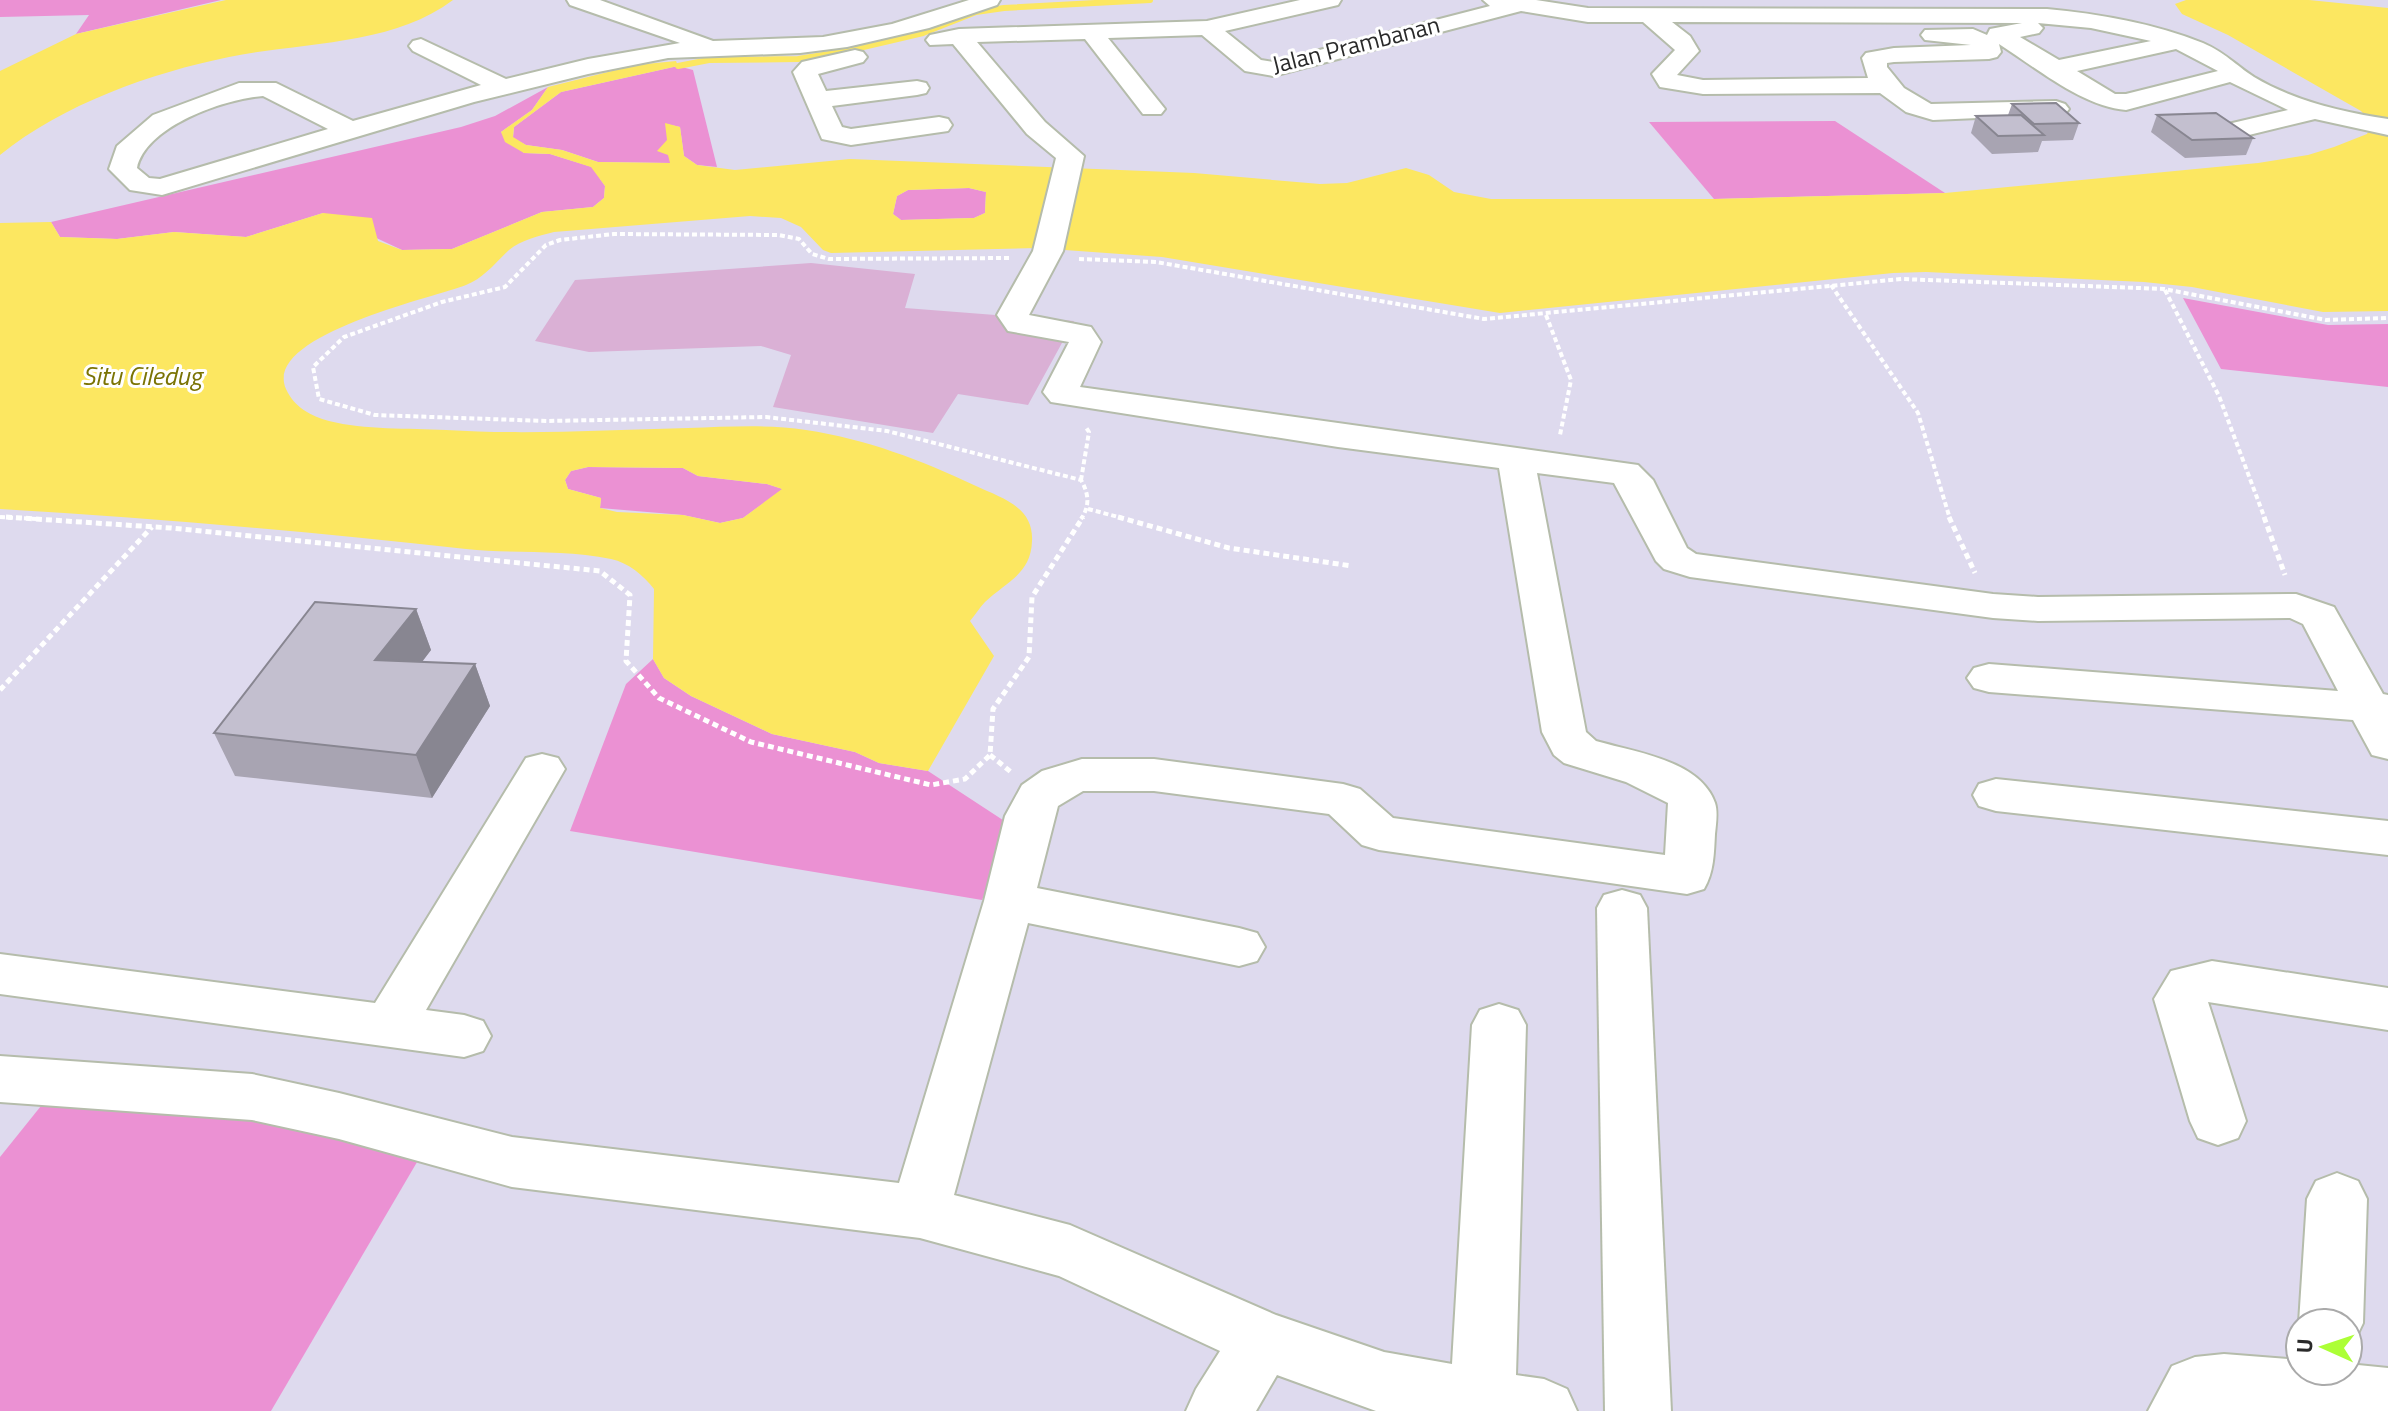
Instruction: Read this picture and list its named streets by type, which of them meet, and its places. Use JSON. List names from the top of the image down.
{
  "streets": {
    "street": ["Jalan Prambanan"]
  },
  "water": ["Situ Ciledug"],
  "north": "left"
}
